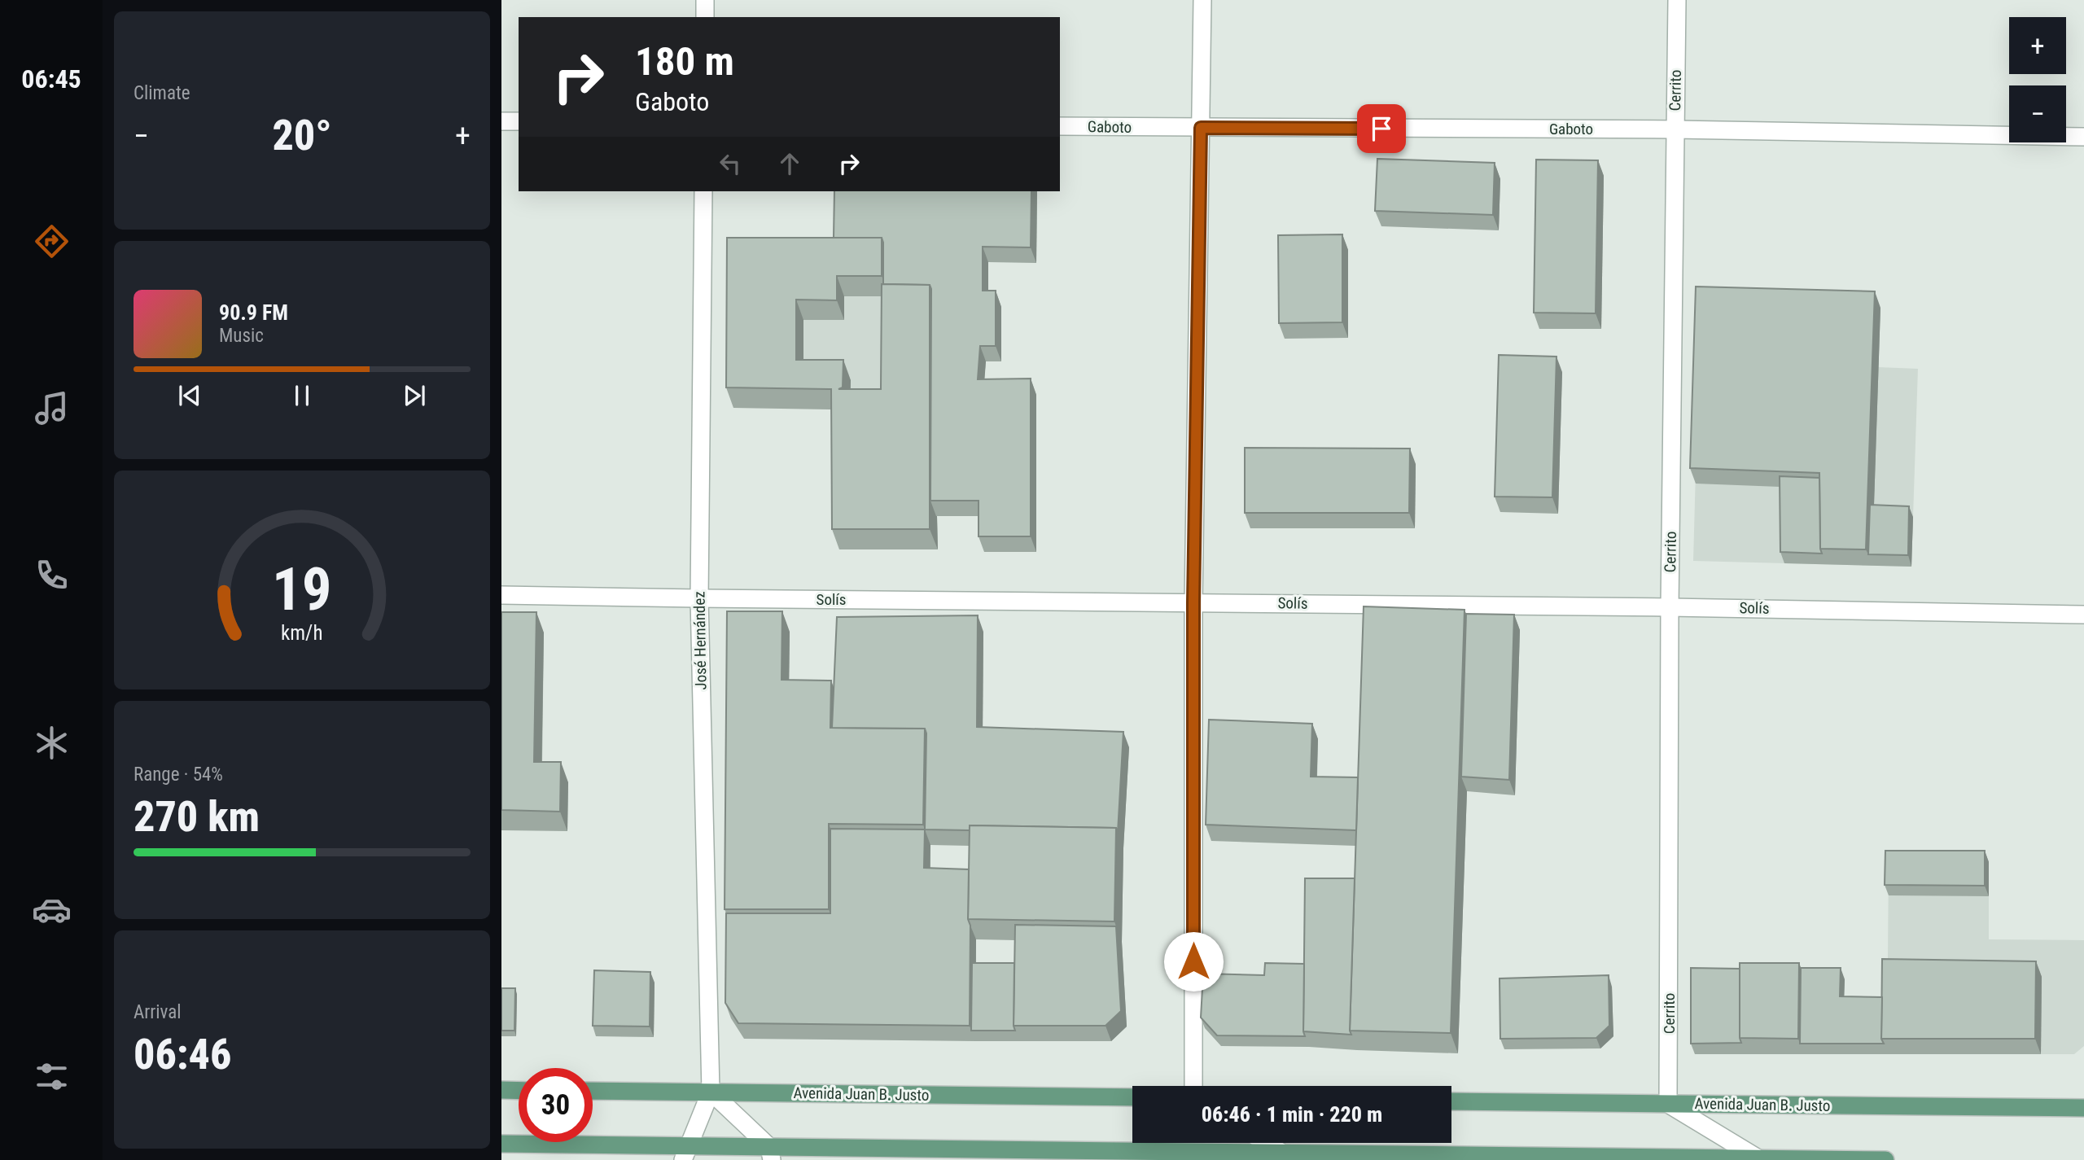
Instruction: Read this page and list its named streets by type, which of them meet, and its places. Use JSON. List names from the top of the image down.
{
  "streets": {
    "main road": ["Avenida Juan B. Justo"],
    "street": [
      "Cerrito",
      "Gaboto",
      "Solís",
      "José Hernández"
    ]
  },
  "crossings": [
    ["Cerrito", "Gaboto"],
    ["Cerrito", "Solís"],
    ["Cerrito", "Avenida Juan B. Justo"],
    ["Solís", "José Hernández"],
    ["José Hernández", "Avenida Juan B. Justo"]
  ],
  "page": {
    "tabs": "06:45",
    "tile": [
      "Climate",
      ["Range · 54%", "270 km"],
      ["Arrival", "06:46"]
    ],
    "map_buttons": ["+", "−"],
    "turn": ["180 m", "Gaboto"],
    "heat": ["−", "20°", "+"],
    "song": ["90.9 FM", "Music"],
    "limit": "30",
    "trip": "06:46 · 1 min · 220 m",
    "gauge": ["19", "km/h"]
  }
}
